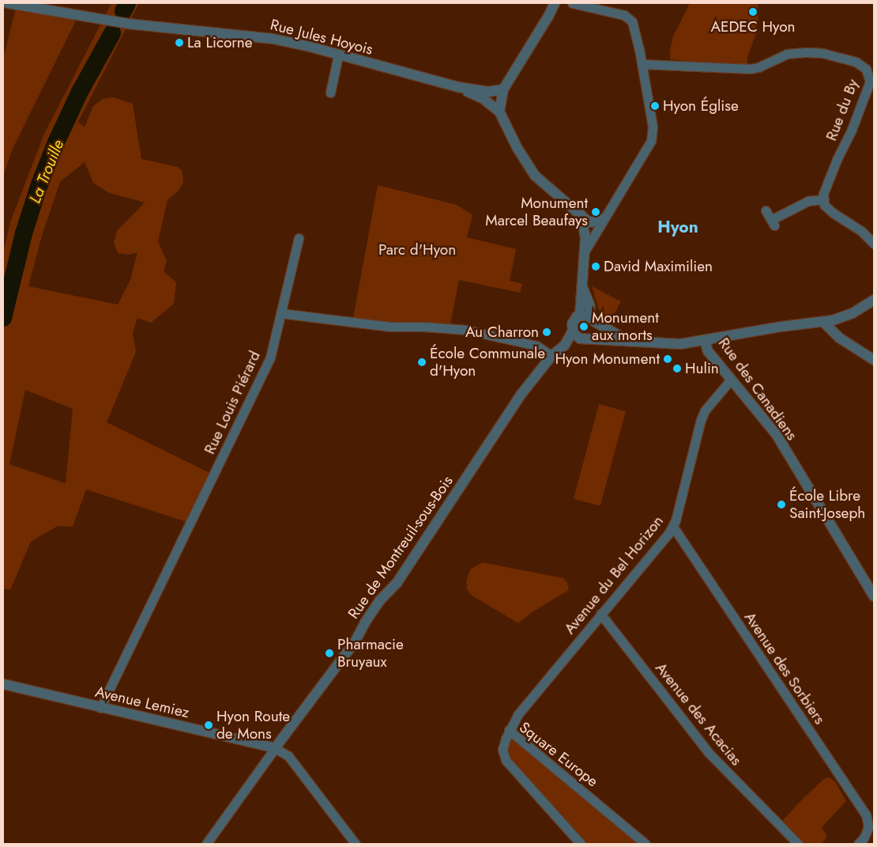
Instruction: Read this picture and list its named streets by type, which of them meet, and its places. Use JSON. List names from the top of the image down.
{
  "streets": {
    "street": [
      "Rue Jules Hoyois",
      "Rue du By",
      "Rue des Canadiens",
      "Rue Louis Piérard",
      "Rue de Montreuil-sous-Bois",
      "Avenue du Bel Horizon",
      "Avenue des Sorbiers",
      "Avenue Lemiez",
      "Avenue des Acacias",
      "Square Europe"
    ]
  },
  "crossings": [
    ["Rue des Canadiens", "Avenue du Bel Horizon"],
    ["Rue Louis Piérard", "Avenue Lemiez"],
    ["Rue de Montreuil-sous-Bois", "Avenue Lemiez"],
    ["Avenue du Bel Horizon", "Avenue des Sorbiers"],
    ["Avenue du Bel Horizon", "Avenue des Acacias"],
    ["Avenue du Bel Horizon", "Square Europe"]
  ],
  "districts": ["Hyon"],
  "water": ["La Trouille"],
  "parks": ["Parc d'Hyon"],
  "places": [
    "AEDEC Hyon",
    "La Licorne",
    "Hyon Église",
    "Monument Marcel Beaufays",
    "David Maximilien",
    "Monument aux morts",
    "Au Charron",
    "Hyon Monument",
    "École Communale d'Hyon",
    "Hulin",
    "École Libre Saint-Joseph",
    "Pharmacie Bruyaux",
    "Hyon Route de Mons"
  ]
}
